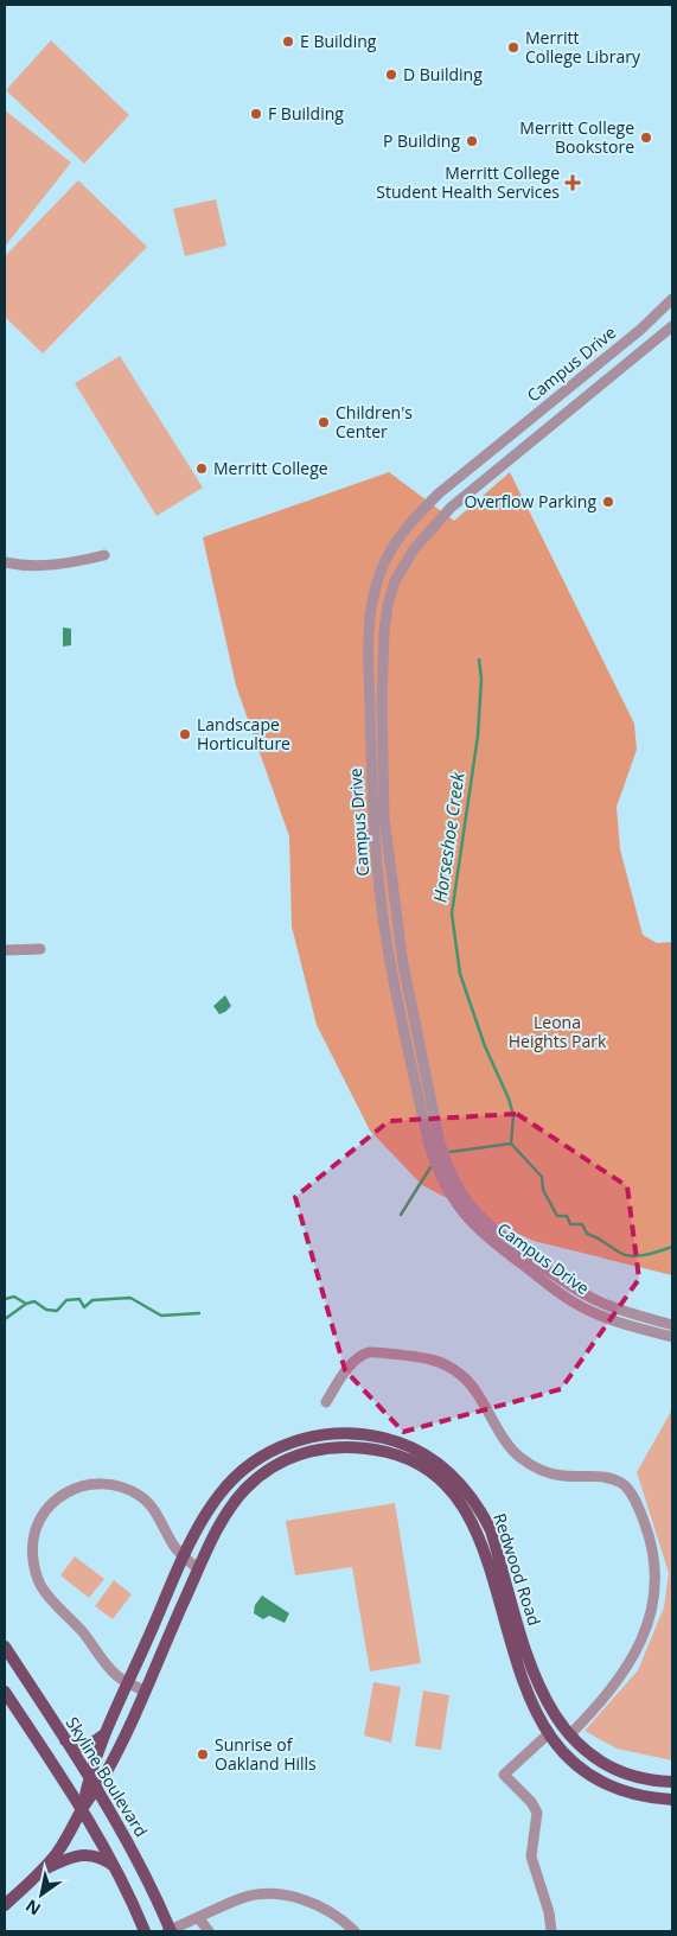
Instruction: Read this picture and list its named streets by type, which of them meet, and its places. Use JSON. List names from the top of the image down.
{
  "streets": {
    "main road": ["Redwood Road", "Skyline Boulevard"],
    "street": ["Campus Drive"]
  },
  "crossings": [
    ["Redwood Road", "Skyline Boulevard"]
  ],
  "water": ["Horseshoe Creek"],
  "parks": ["Leona Heights Park"],
  "places": {
    "other": [
      "E Building",
      "Merritt College Library",
      "D Building",
      "F Building",
      "Merritt College Bookstore",
      "P Building",
      "Children's Center",
      "Merritt College",
      "Overflow Parking",
      "Landscape Horticulture",
      "Sunrise of Oakland Hills"
    ],
    "health": ["Merritt College Student Health Services"]
  },
  "north": "bottom left"
}
